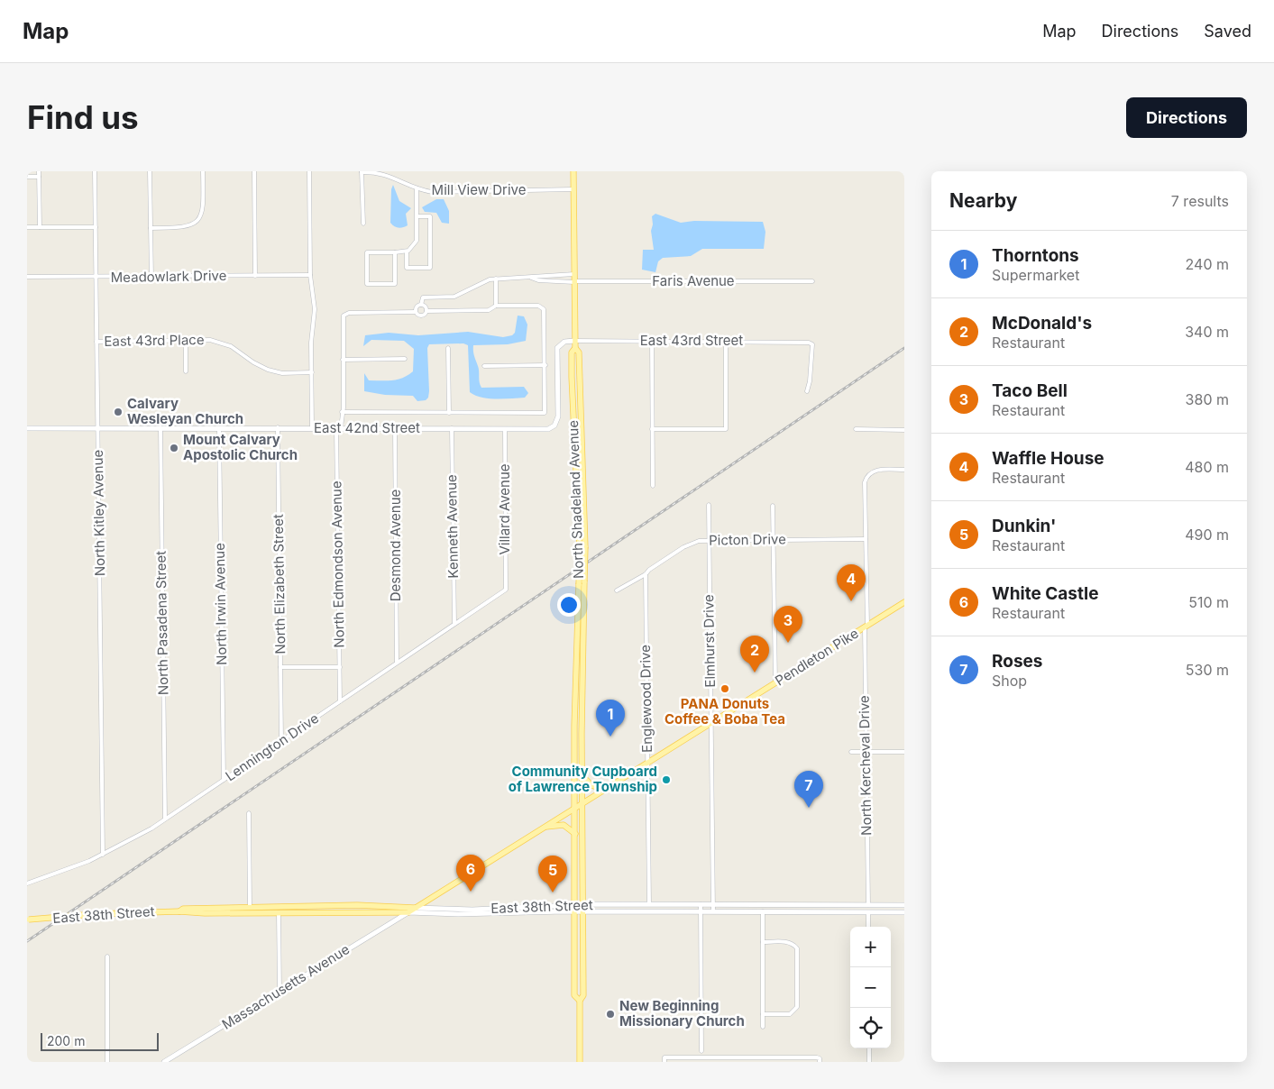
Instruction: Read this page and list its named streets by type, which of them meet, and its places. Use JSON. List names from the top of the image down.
{
  "streets": {
    "main road": [
      "East 42nd Street",
      "North Shadeland Avenue",
      "Pendleton Pike",
      "East 38th Street",
      "Massachusetts Avenue"
    ],
    "street": [
      "Mill View Drive",
      "Meadowlark Drive",
      "Faris Avenue",
      "East 43rd Place",
      "East 43rd Street",
      "Villard Avenue",
      "North Kitley Avenue",
      "Kenneth Avenue",
      "Picton Drive",
      "Desmond Avenue",
      "North Edmondson Avenue",
      "North Elizabeth Street",
      "North Irwin Avenue",
      "North Pasadena Street",
      "Elmhurst Drive",
      "Englewood Drive",
      "Lennington Drive",
      "North Kercheval Drive"
    ]
  },
  "crossings": [
    ["Mill View Drive", "North Shadeland Avenue"],
    ["Meadowlark Drive", "North Kitley Avenue"],
    ["Faris Avenue", "North Shadeland Avenue"],
    ["Faris Avenue", "North Edmondson Avenue"],
    ["East 43rd Place", "North Kitley Avenue"],
    ["East 43rd Street", "East 42nd Street"],
    ["East 43rd Street", "North Shadeland Avenue"],
    ["East 42nd Street", "North Shadeland Avenue"],
    ["East 42nd Street", "Villard Avenue"],
    ["East 42nd Street", "North Kitley Avenue"],
    ["East 42nd Street", "Kenneth Avenue"],
    ["East 42nd Street", "Desmond Avenue"],
    ["East 42nd Street", "North Edmondson Avenue"],
    ["East 42nd Street", "North Elizabeth Street"],
    ["East 42nd Street", "North Irwin Avenue"],
    ["East 42nd Street", "North Pasadena Street"],
    ["North Shadeland Avenue", "Pendleton Pike"],
    ["North Shadeland Avenue", "East 38th Street"],
    ["Villard Avenue", "Lennington Drive"],
    ["North Kitley Avenue", "Lennington Drive"],
    ["Kenneth Avenue", "Lennington Drive"],
    ["Picton Drive", "Elmhurst Drive"],
    ["Picton Drive", "Englewood Drive"],
    ["Picton Drive", "North Kercheval Drive"],
    ["Desmond Avenue", "Lennington Drive"],
    ["North Edmondson Avenue", "Lennington Drive"],
    ["North Elizabeth Street", "Lennington Drive"],
    ["North Irwin Avenue", "Lennington Drive"],
    ["North Pasadena Street", "Lennington Drive"],
    ["Elmhurst Drive", "Pendleton Pike"],
    ["Elmhurst Drive", "East 38th Street"],
    ["Pendleton Pike", "Englewood Drive"],
    ["Pendleton Pike", "North Kercheval Drive"],
    ["Pendleton Pike", "East 38th Street"],
    ["Pendleton Pike", "Massachusetts Avenue"],
    ["Englewood Drive", "East 38th Street"],
    ["North Kercheval Drive", "East 38th Street"],
    ["East 38th Street", "Massachusetts Avenue"]
  ],
  "places": [
    "Calvary Wesleyan Church",
    "Mount Calvary Apostolic Church",
    "PANA Donuts Coffee & Boba Tea",
    "Community Cupboard of Lawrence Township",
    "New Beginning Missionary Church"
  ],
  "scale_bar": "200 m",
  "page": {
    "header": "Map",
    "nav": ["Map", "Directions", "Saved"],
    "buttons": "Directions",
    "title": "Find us",
    "heading": ["Nearby", "7 results"],
    "list": [
      {
        "mark": "1",
        "name": "Thorntons",
        "note": "Supermarket",
        "value": "240 m"
      },
      {
        "mark": "2",
        "name": "McDonald's",
        "note": "Restaurant",
        "value": "340 m"
      },
      {
        "mark": "3",
        "name": "Taco Bell",
        "note": "Restaurant",
        "value": "380 m"
      },
      {
        "mark": "4",
        "name": "Waffle House",
        "note": "Restaurant",
        "value": "480 m"
      },
      {
        "mark": "5",
        "name": "Dunkin'",
        "note": "Restaurant",
        "value": "490 m"
      },
      {
        "mark": "6",
        "name": "White Castle",
        "note": "Restaurant",
        "value": "510 m"
      },
      {
        "mark": "7",
        "name": "Roses",
        "note": "Shop",
        "value": "530 m"
      }
    ],
    "pins": [
      "4",
      "3",
      "2",
      "1",
      "7",
      "6",
      "5"
    ],
    "map_buttons": ["+", "−"],
    "scale": "200 m"
  }
}
